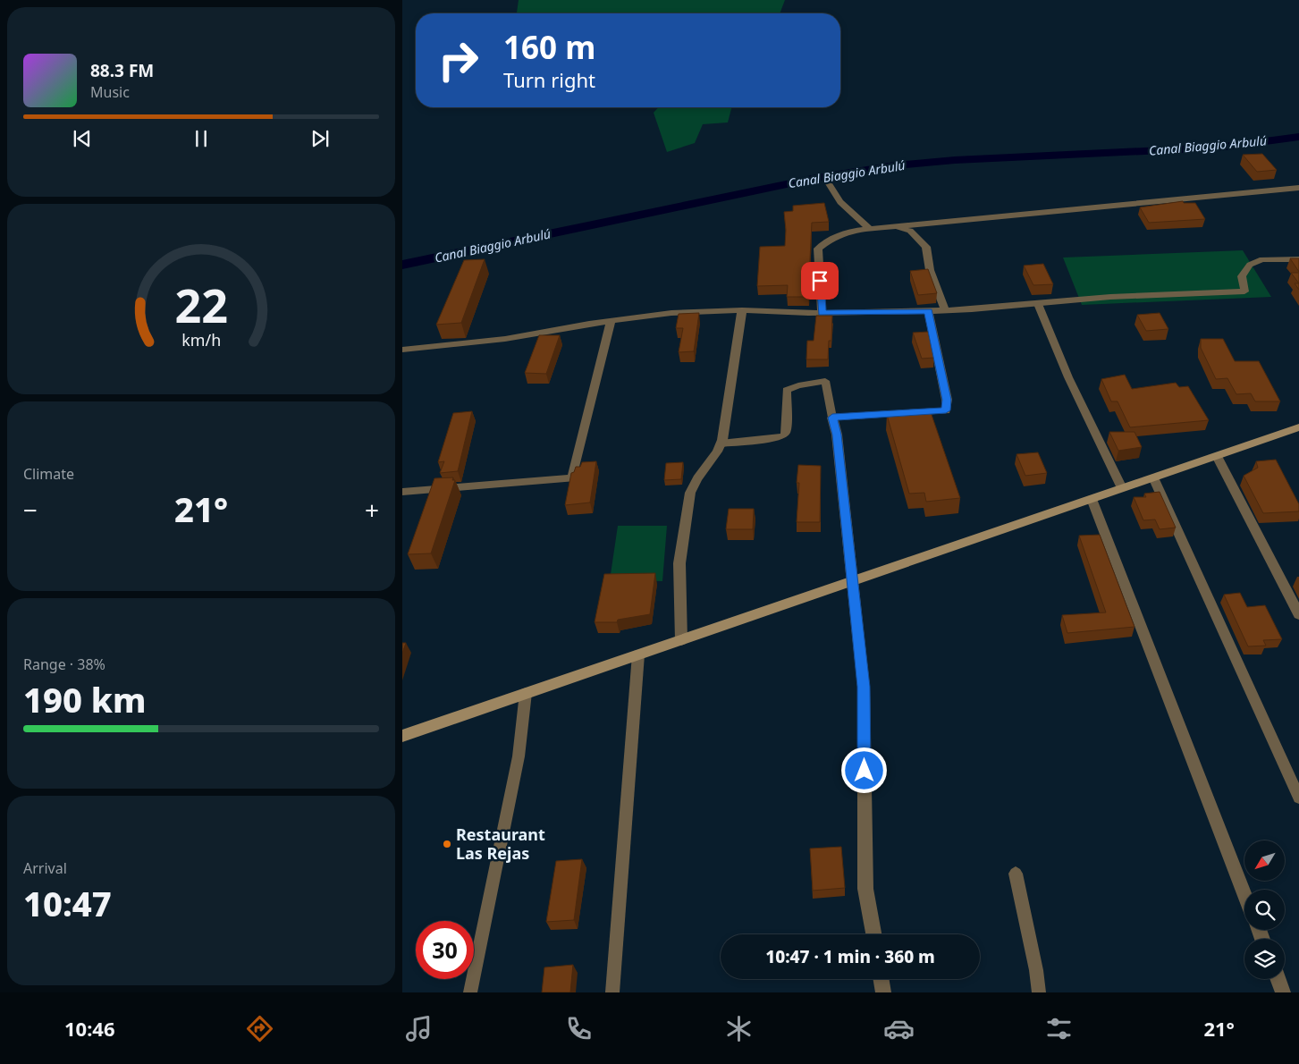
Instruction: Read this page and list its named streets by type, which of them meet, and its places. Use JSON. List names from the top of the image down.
{
  "water": ["Canal Biaggio Arbulú"],
  "places": ["Restaurant Las Rejas"],
  "north": "bottom left",
  "page": {
    "turn": ["160 m", "Turn right"],
    "song": ["88.3 FM", "Music"],
    "tile": [
      "Climate",
      ["Range · 38%", "190 km"],
      ["Arrival", "10:47"]
    ],
    "heat": ["−", "21°", "+"],
    "limit": "30",
    "trip": "10:47 · 1 min · 360 m",
    "tabs": ["10:46", "21°"],
    "gauge": ["22", "km/h"]
  }
}
